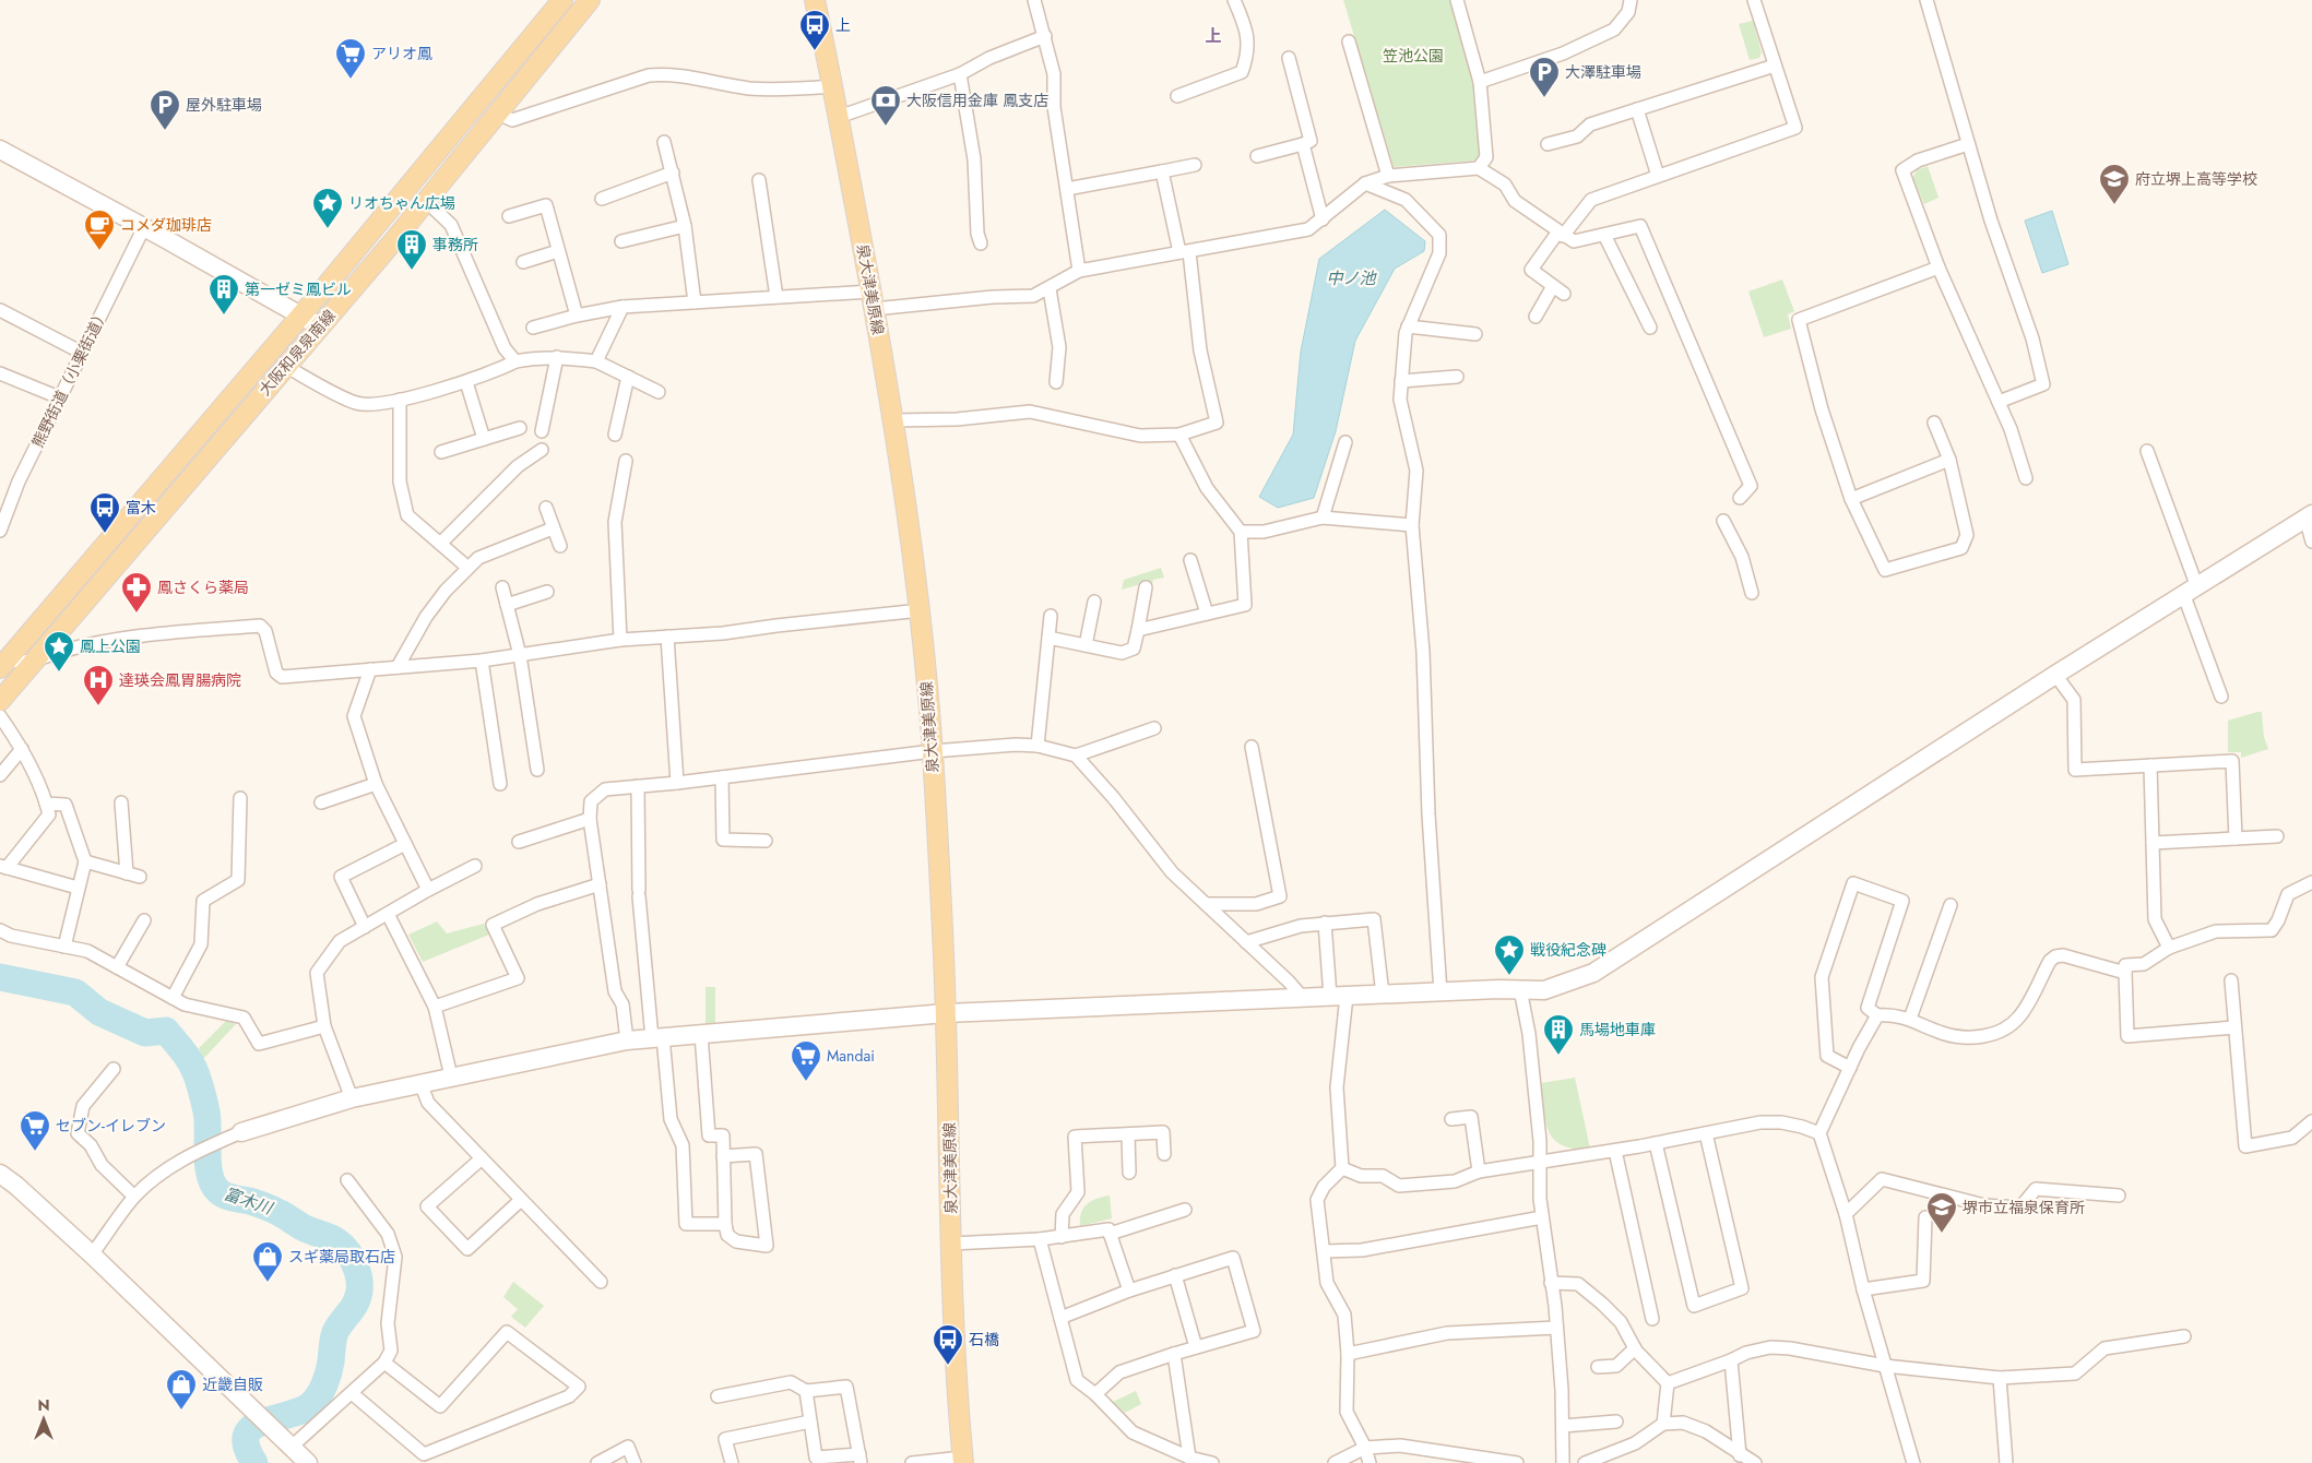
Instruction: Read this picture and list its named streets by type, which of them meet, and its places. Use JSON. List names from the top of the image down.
{
  "streets": {
    "main road": ["泉大津美原線", "大阪和泉泉南線"],
    "street": ["熊野街道（小栗街道）"]
  },
  "districts": ["上"],
  "water": ["中ノ池", "富木川"],
  "parks": ["笠池公園"],
  "places": {
    "bus stop": ["上", "富木", "石橋"],
    "supermarket": ["アリオ鳳", "Mandai", "セブン-イレブン"],
    "parking": ["大澤駐車場", "屋外駐車場"],
    "bank": ["大阪信用金庫 鳳支店"],
    "school or university": ["府立堺上高等学校", "堺市立福泉保育所"],
    "place": ["リオちゃん広場", "鳳上公園", "戦役紀念碑"],
    "cafe": ["コメダ珈琲店"],
    "building": ["事務所", "第一ゼミ鳳ビル", "馬場地車庫"],
    "pharmacy": ["鳳さくら薬局"],
    "hospital": ["達瑛会鳳胃腸病院"],
    "shop": ["スギ薬局取石店", "近畿自販"]
  },
  "north": "top"
}
